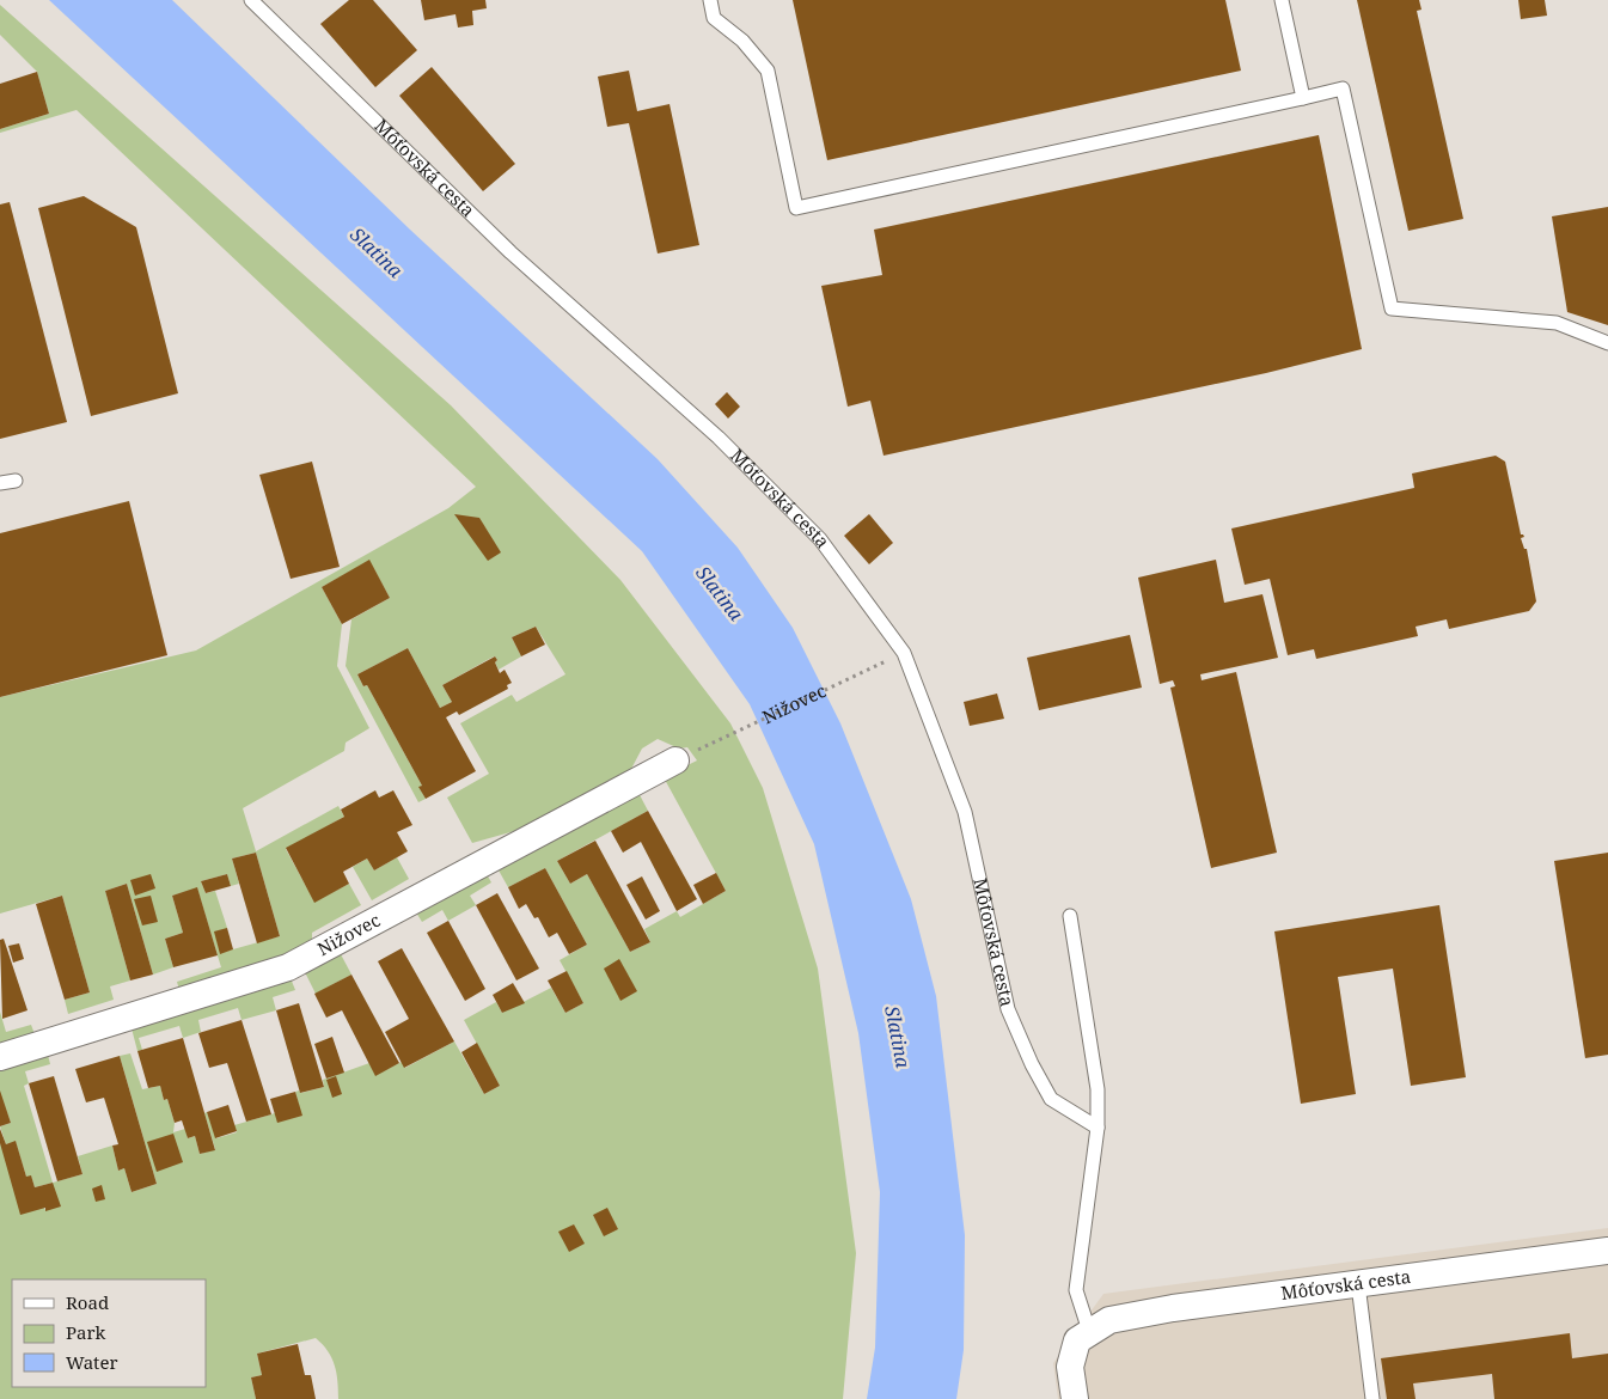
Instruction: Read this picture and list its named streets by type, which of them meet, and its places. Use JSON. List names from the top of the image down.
{
  "streets": {
    "street": ["Môťovská cesta", "Nižovec"]
  },
  "crossings": [
    ["Môťovská cesta", "Nižovec"]
  ],
  "water": ["Slatina"],
  "legend": ["Road", "Park", "Water"]
}
